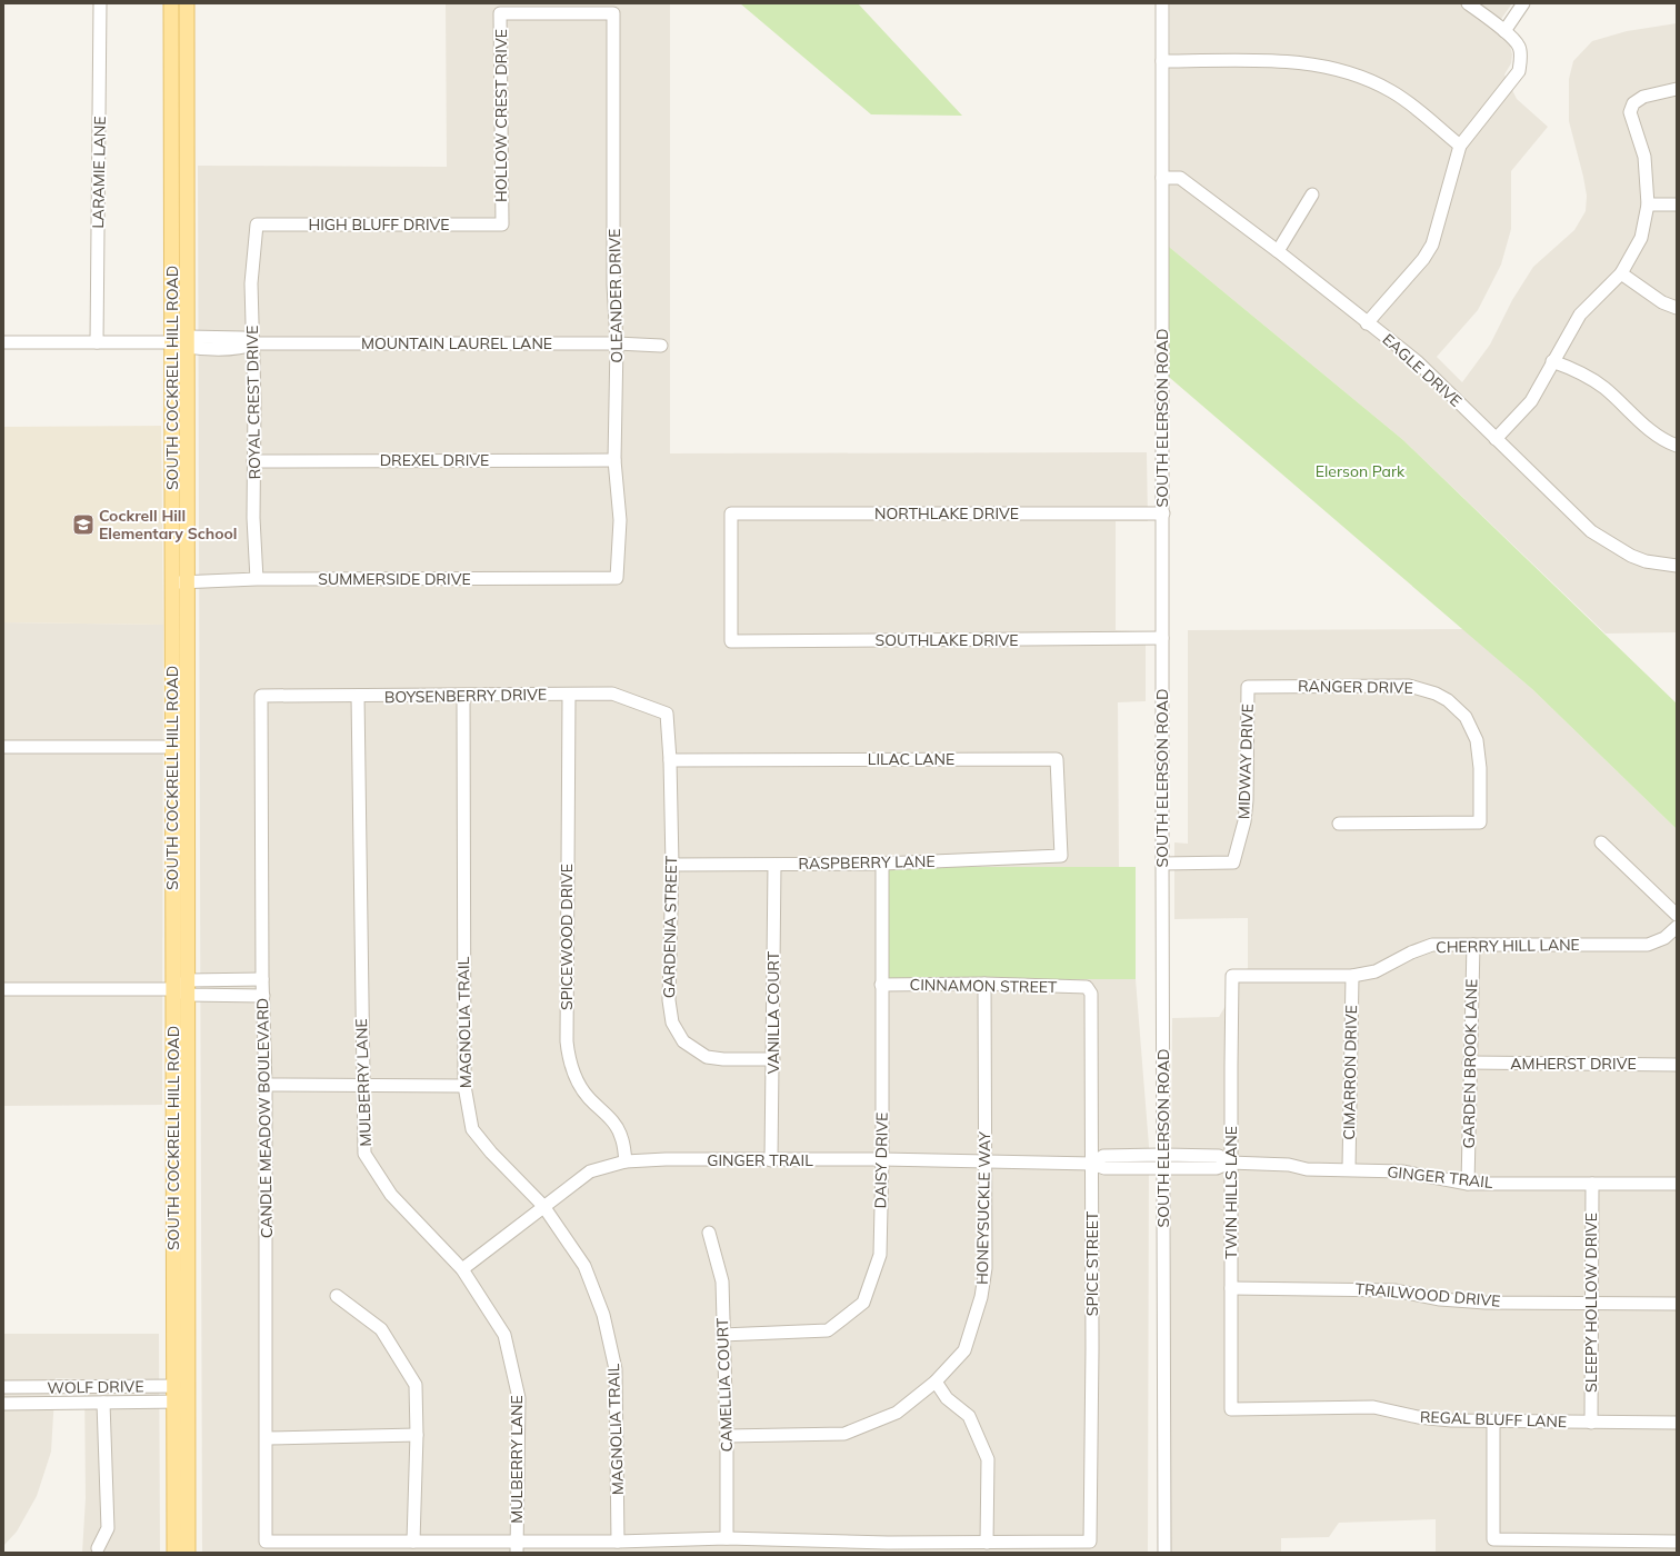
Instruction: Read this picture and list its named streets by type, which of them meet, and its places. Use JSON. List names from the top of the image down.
{
  "streets": {
    "main road": ["SOUTH COCKRELL HILL ROAD"],
    "street": [
      "HOLLOW CREST DRIVE",
      "LARAMIE LANE",
      "HIGH BLUFF DRIVE",
      "OLEANDER DRIVE",
      "MOUNTAIN LAUREL LANE",
      "EAGLE DRIVE",
      "ROYAL CREST DRIVE",
      "SOUTH ELERSON ROAD",
      "DREXEL DRIVE",
      "NORTHLAKE DRIVE",
      "SUMMERSIDE DRIVE",
      "SOUTHLAKE DRIVE",
      "RANGER DRIVE",
      "BOYSENBERRY DRIVE",
      "LILAC LANE",
      "MIDWAY DRIVE",
      "RASPBERRY LANE",
      "GARDENIA STREET",
      "SPICEWOOD DRIVE",
      "CHERRY HILL LANE",
      "CINNAMON STREET",
      "VANILLA COURT",
      "MAGNOLIA TRAIL",
      "GARDEN BROOK LANE",
      "AMHERST DRIVE",
      "CIMARRON DRIVE",
      "MULBERRY LANE",
      "CANDLE MEADOW BOULEVARD",
      "GINGER TRAIL",
      "DAISY DRIVE",
      "TWIN HILLS LANE",
      "HONEYSUCKLE WAY",
      "SPICE STREET",
      "TRAILWOOD DRIVE",
      "SLEEPY HOLLOW DRIVE",
      "CAMELLIA COURT",
      "WOLF DRIVE",
      "REGAL BLUFF LANE"
    ]
  },
  "crossings": [
    ["HOLLOW CREST DRIVE", "HIGH BLUFF DRIVE"],
    ["HOLLOW CREST DRIVE", "OLEANDER DRIVE"],
    ["LARAMIE LANE", "MOUNTAIN LAUREL LANE"],
    ["HIGH BLUFF DRIVE", "ROYAL CREST DRIVE"],
    ["OLEANDER DRIVE", "MOUNTAIN LAUREL LANE"],
    ["OLEANDER DRIVE", "DREXEL DRIVE"],
    ["OLEANDER DRIVE", "SUMMERSIDE DRIVE"],
    ["MOUNTAIN LAUREL LANE", "SOUTH COCKRELL HILL ROAD"],
    ["MOUNTAIN LAUREL LANE", "ROYAL CREST DRIVE"],
    ["EAGLE DRIVE", "SOUTH ELERSON ROAD"],
    ["SOUTH COCKRELL HILL ROAD", "SUMMERSIDE DRIVE"],
    ["SOUTH COCKRELL HILL ROAD", "WOLF DRIVE"],
    ["ROYAL CREST DRIVE", "DREXEL DRIVE"],
    ["ROYAL CREST DRIVE", "SUMMERSIDE DRIVE"],
    ["SOUTH ELERSON ROAD", "NORTHLAKE DRIVE"],
    ["SOUTH ELERSON ROAD", "SOUTHLAKE DRIVE"],
    ["SOUTH ELERSON ROAD", "MIDWAY DRIVE"],
    ["SOUTH ELERSON ROAD", "GINGER TRAIL"],
    ["NORTHLAKE DRIVE", "SOUTHLAKE DRIVE"],
    ["RANGER DRIVE", "MIDWAY DRIVE"],
    ["BOYSENBERRY DRIVE", "GARDENIA STREET"],
    ["BOYSENBERRY DRIVE", "SPICEWOOD DRIVE"],
    ["BOYSENBERRY DRIVE", "MAGNOLIA TRAIL"],
    ["BOYSENBERRY DRIVE", "MULBERRY LANE"],
    ["BOYSENBERRY DRIVE", "CANDLE MEADOW BOULEVARD"],
    ["LILAC LANE", "RASPBERRY LANE"],
    ["LILAC LANE", "GARDENIA STREET"],
    ["RASPBERRY LANE", "GARDENIA STREET"],
    ["RASPBERRY LANE", "VANILLA COURT"],
    ["RASPBERRY LANE", "DAISY DRIVE"],
    ["GARDENIA STREET", "VANILLA COURT"],
    ["SPICEWOOD DRIVE", "GINGER TRAIL"],
    ["CHERRY HILL LANE", "GARDEN BROOK LANE"],
    ["CHERRY HILL LANE", "CIMARRON DRIVE"],
    ["CHERRY HILL LANE", "TWIN HILLS LANE"],
    ["CINNAMON STREET", "DAISY DRIVE"],
    ["CINNAMON STREET", "HONEYSUCKLE WAY"],
    ["CINNAMON STREET", "SPICE STREET"],
    ["VANILLA COURT", "GINGER TRAIL"],
    ["MAGNOLIA TRAIL", "GINGER TRAIL"],
    ["GARDEN BROOK LANE", "AMHERST DRIVE"],
    ["GARDEN BROOK LANE", "GINGER TRAIL"],
    ["CIMARRON DRIVE", "GINGER TRAIL"],
    ["MULBERRY LANE", "GINGER TRAIL"],
    ["GINGER TRAIL", "DAISY DRIVE"],
    ["GINGER TRAIL", "TWIN HILLS LANE"],
    ["GINGER TRAIL", "HONEYSUCKLE WAY"],
    ["GINGER TRAIL", "SPICE STREET"],
    ["GINGER TRAIL", "SLEEPY HOLLOW DRIVE"],
    ["DAISY DRIVE", "CAMELLIA COURT"],
    ["TWIN HILLS LANE", "TRAILWOOD DRIVE"],
    ["TWIN HILLS LANE", "REGAL BLUFF LANE"],
    ["HONEYSUCKLE WAY", "CAMELLIA COURT"],
    ["TRAILWOOD DRIVE", "SLEEPY HOLLOW DRIVE"],
    ["SLEEPY HOLLOW DRIVE", "REGAL BLUFF LANE"]
  ],
  "parks": ["Elerson Park"],
  "places": {
    "school or university": ["Cockrell Hill Elementary School"]
  }
}
